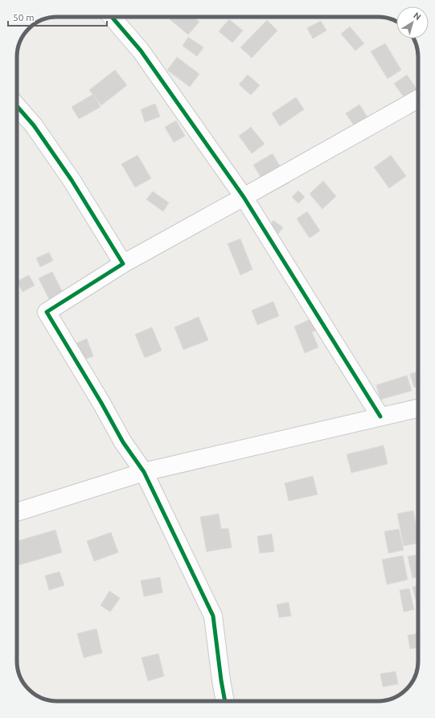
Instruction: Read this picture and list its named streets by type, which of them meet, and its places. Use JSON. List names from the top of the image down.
{
  "scale_bar": "50 m",
  "north": "top right"
}
